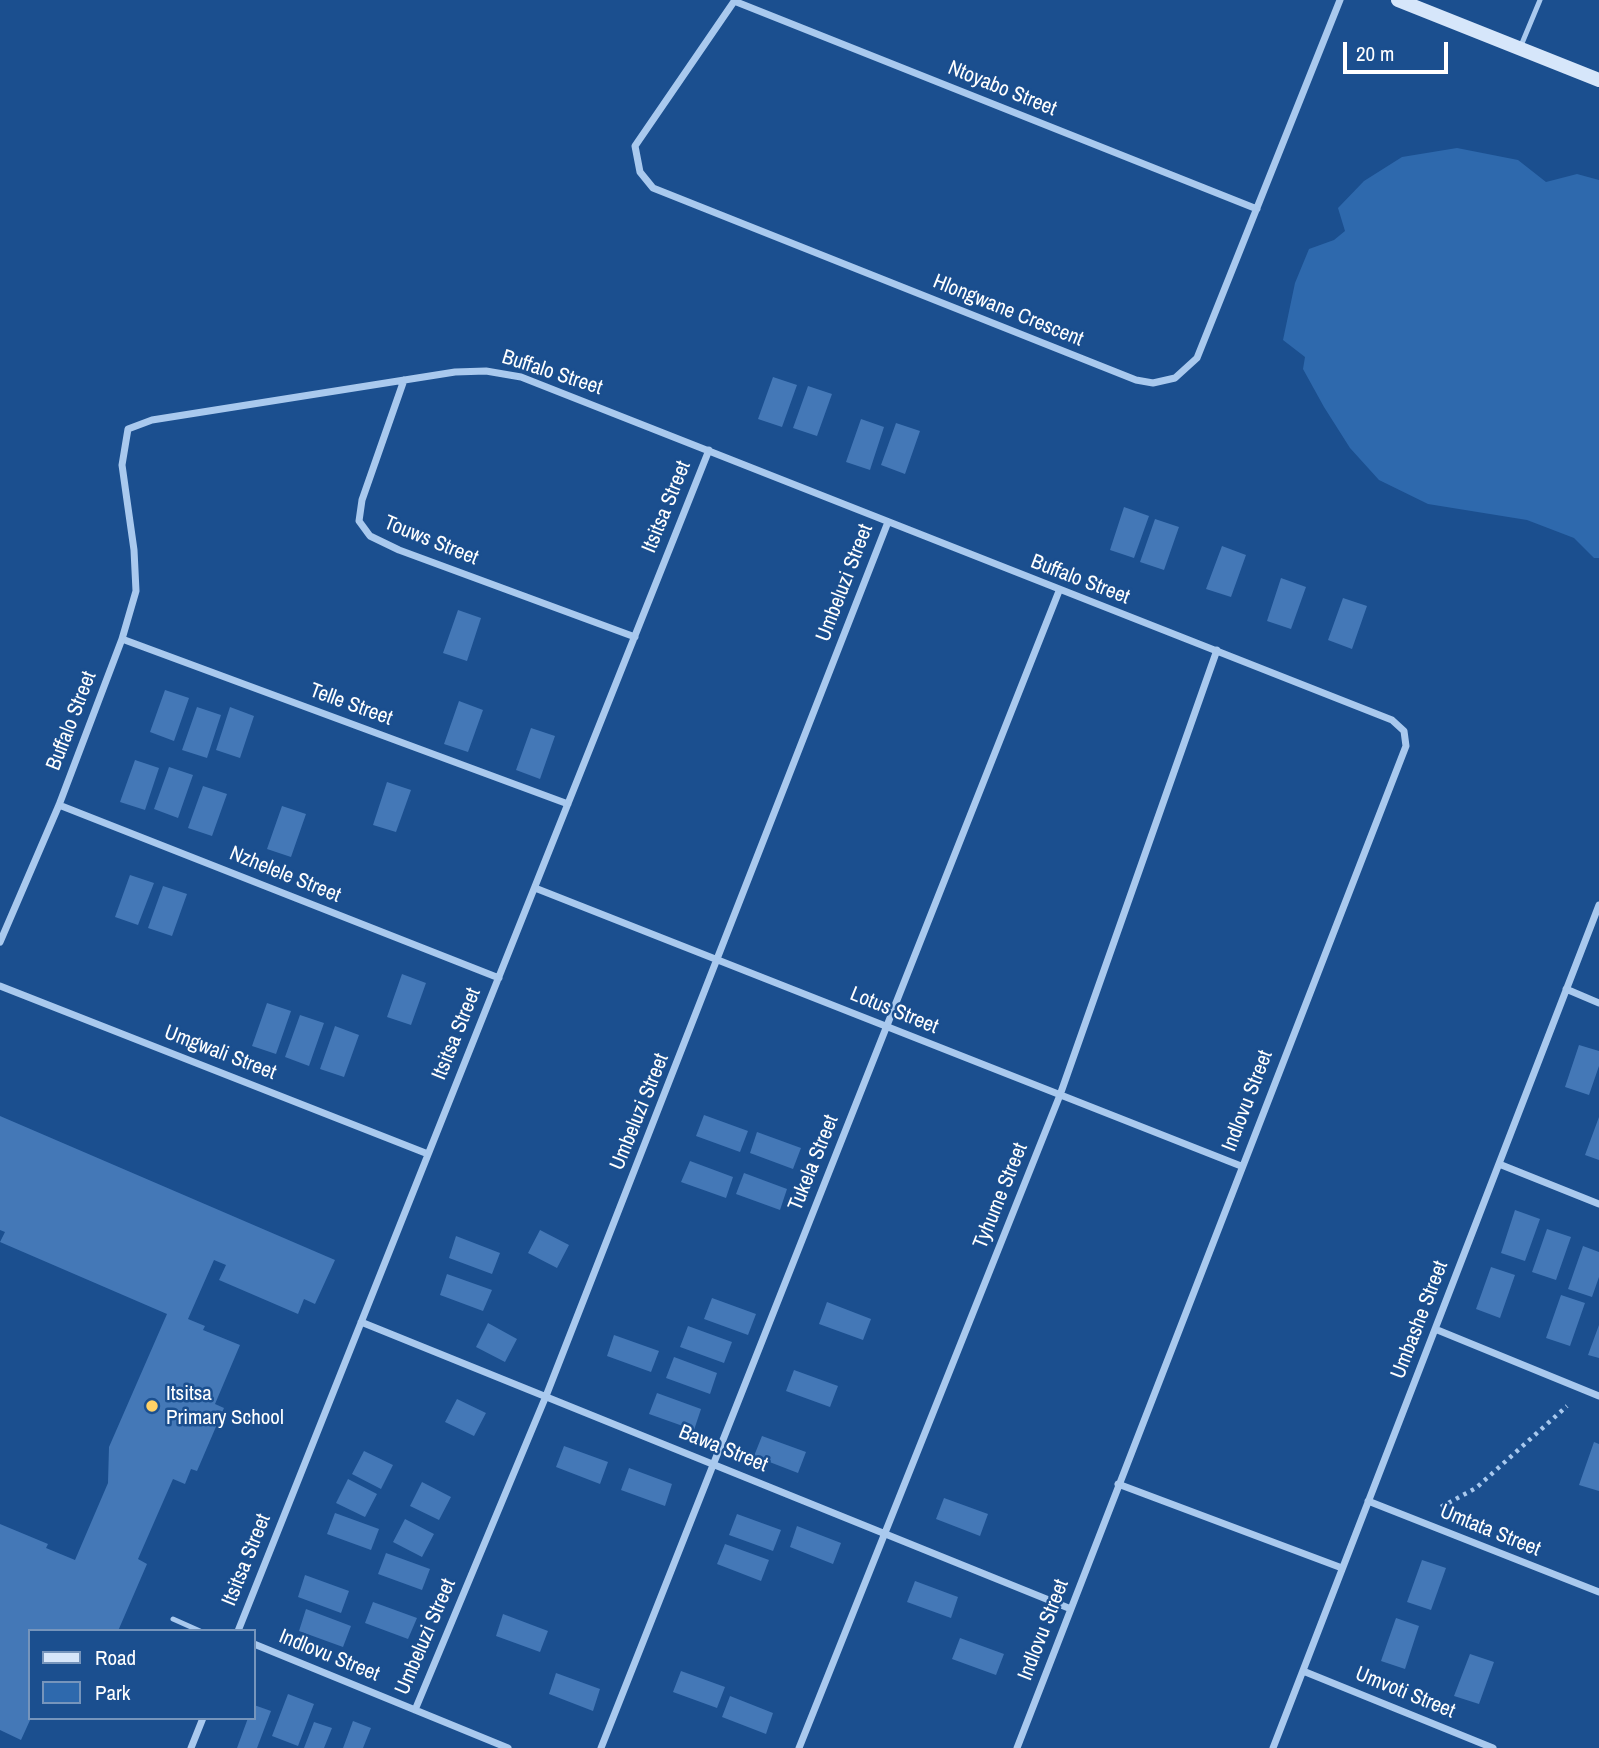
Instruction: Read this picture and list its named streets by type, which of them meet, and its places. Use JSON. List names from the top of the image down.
{
  "streets": {
    "street": [
      "Ntoyabo Street",
      "Hlongwane Crescent",
      "Buffalo Street",
      "Itsitsa Street",
      "Touws Street",
      "Umbeluzi Street",
      "Telle Street",
      "Nzhelele Street",
      "Lotus Street",
      "Umgwali Street",
      "Indlovu Street",
      "Tukela Street",
      "Tyhume Street",
      "Umbashe Street",
      "Bawa Street",
      "Umtata Street",
      "Umvoti Street"
    ]
  },
  "crossings": [
    ["Ntoyabo Street", "Hlongwane Crescent"],
    ["Buffalo Street", "Itsitsa Street"],
    ["Buffalo Street", "Touws Street"],
    ["Buffalo Street", "Umbeluzi Street"],
    ["Buffalo Street", "Telle Street"],
    ["Buffalo Street", "Nzhelele Street"],
    ["Buffalo Street", "Indlovu Street"],
    ["Buffalo Street", "Tukela Street"],
    ["Buffalo Street", "Tyhume Street"],
    ["Itsitsa Street", "Touws Street"],
    ["Itsitsa Street", "Telle Street"],
    ["Itsitsa Street", "Nzhelele Street"],
    ["Itsitsa Street", "Lotus Street"],
    ["Itsitsa Street", "Umgwali Street"],
    ["Itsitsa Street", "Bawa Street"],
    ["Umbeluzi Street", "Lotus Street"],
    ["Umbeluzi Street", "Indlovu Street"],
    ["Umbeluzi Street", "Bawa Street"],
    ["Lotus Street", "Indlovu Street"],
    ["Lotus Street", "Tukela Street"],
    ["Lotus Street", "Tyhume Street"],
    ["Indlovu Street", "Bawa Street"],
    ["Tukela Street", "Bawa Street"],
    ["Tyhume Street", "Bawa Street"],
    ["Umbashe Street", "Umtata Street"],
    ["Umbashe Street", "Umvoti Street"]
  ],
  "places": ["Itsitsa Primary School"],
  "legend": ["Road", "Park"],
  "scale_bar": "20 m"
}
